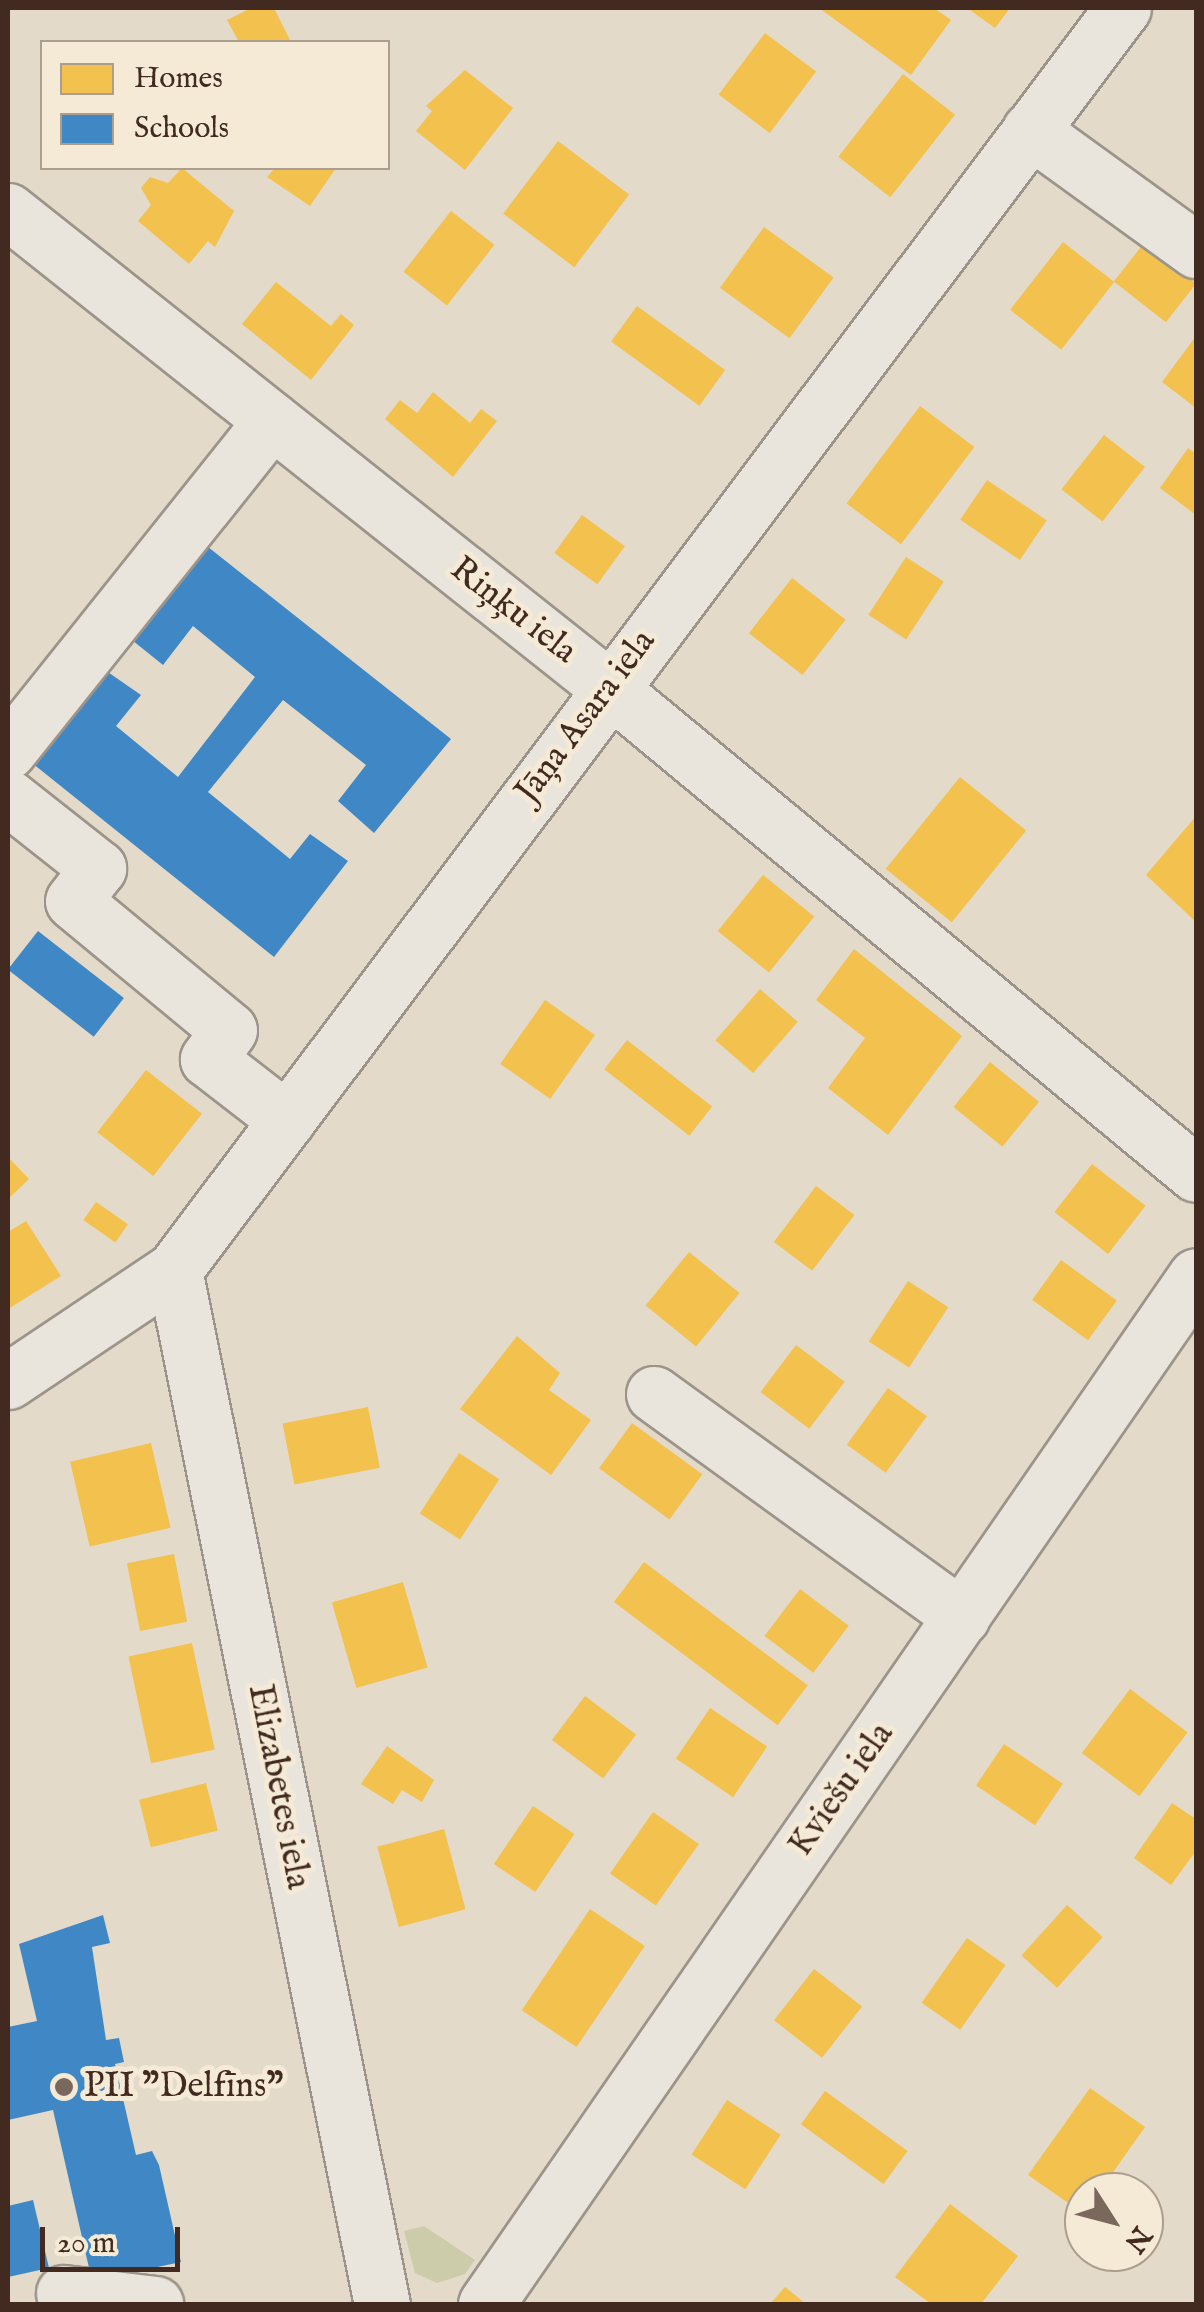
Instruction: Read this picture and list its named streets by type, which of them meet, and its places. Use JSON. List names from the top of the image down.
{
  "streets": {
    "street": [
      "Riņķu iela",
      "Jāņa Asara iela",
      "Elizabetes iela",
      "Kviešu iela"
    ]
  },
  "crossings": [
    ["Riņķu iela", "Jāņa Asara iela"],
    ["Jāņa Asara iela", "Elizabetes iela"]
  ],
  "places": ["PII \"Delfīns\""],
  "legend": ["Homes", "Schools"],
  "scale_bar": "20 m",
  "north": "bottom right"
}
